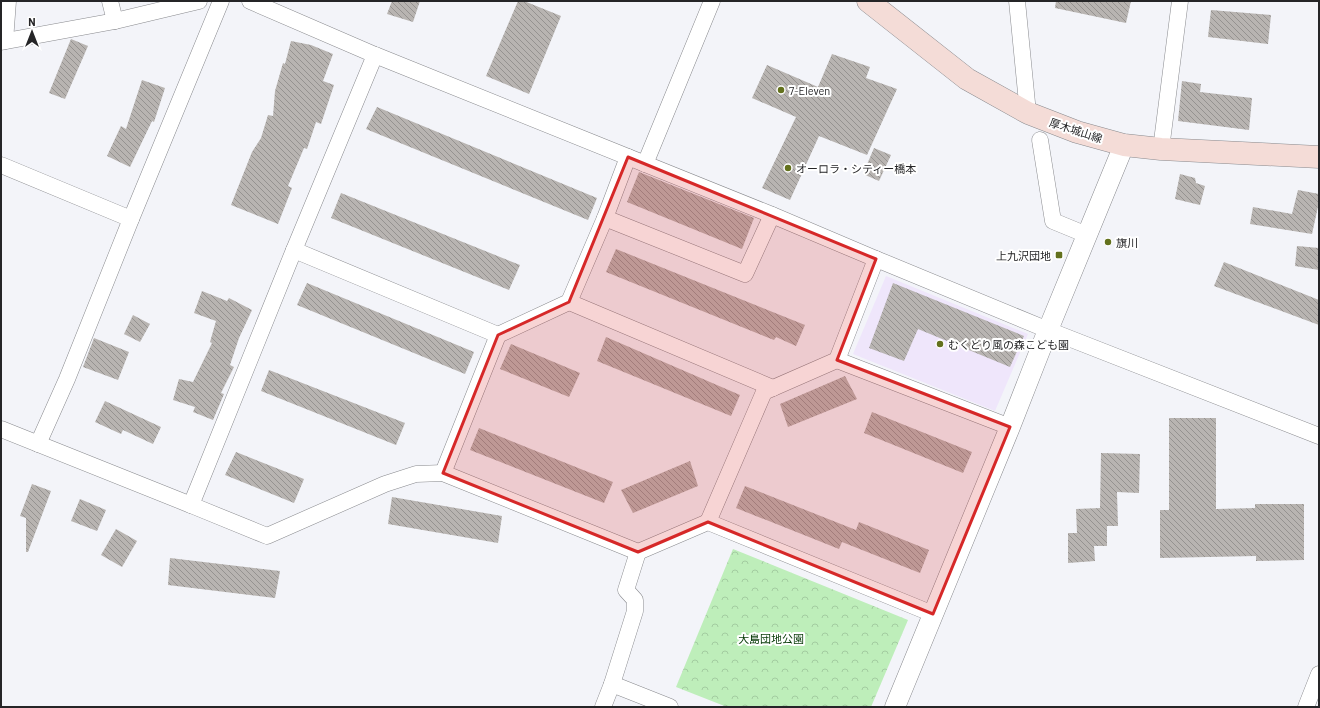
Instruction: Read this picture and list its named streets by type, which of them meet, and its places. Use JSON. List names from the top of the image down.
{
  "streets": {
    "main road": ["厚木城山線"]
  },
  "parks": ["大島団地公園"],
  "places": {
    "other": [
      "7-Eleven",
      "オーロラ・シティー橋本",
      "旗川",
      "むくどり風の森こども園"
    ],
    "transit": ["上九沢団地"]
  },
  "north": "top"
}
